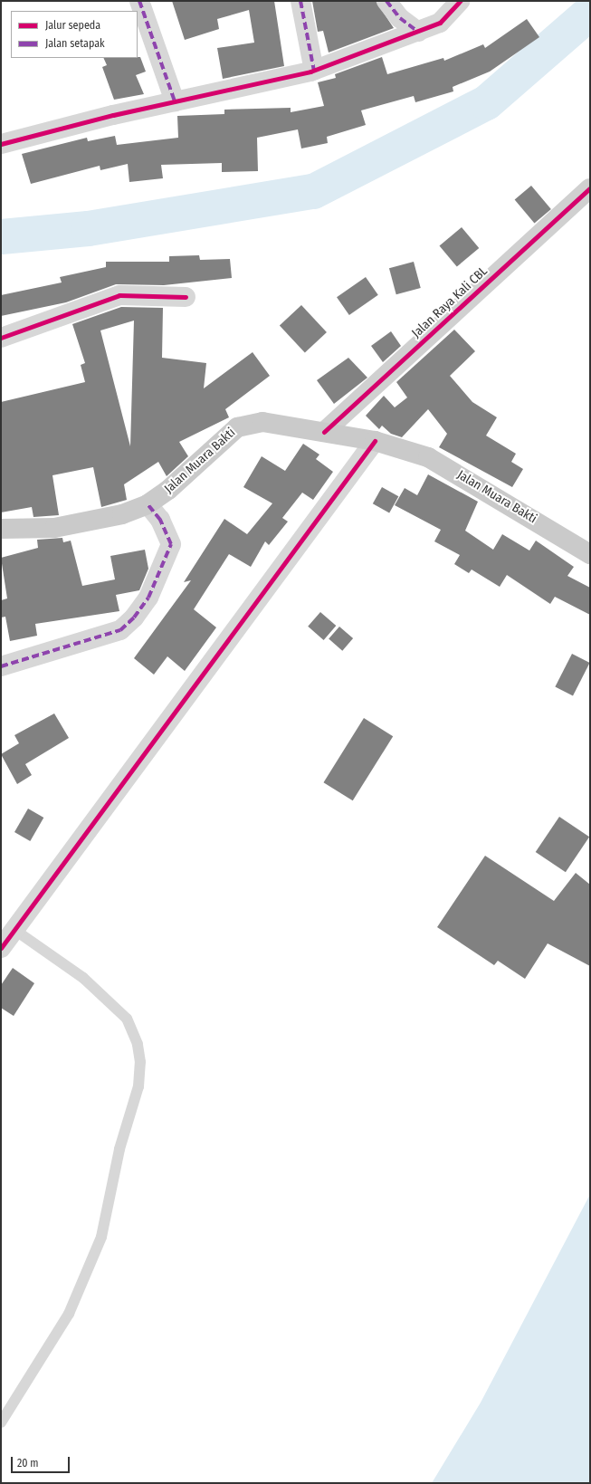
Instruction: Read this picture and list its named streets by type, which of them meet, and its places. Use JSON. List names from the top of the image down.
{
  "streets": {
    "main road": ["Jalan Muara Bakti"],
    "street": ["Jalan Raya Kali CBL"]
  },
  "crossings": [
    ["Jalan Raya Kali CBL", "Jalan Muara Bakti"]
  ],
  "legend": ["Jalur sepeda", "Jalan setapak"],
  "scale_bar": "20 m"
}
